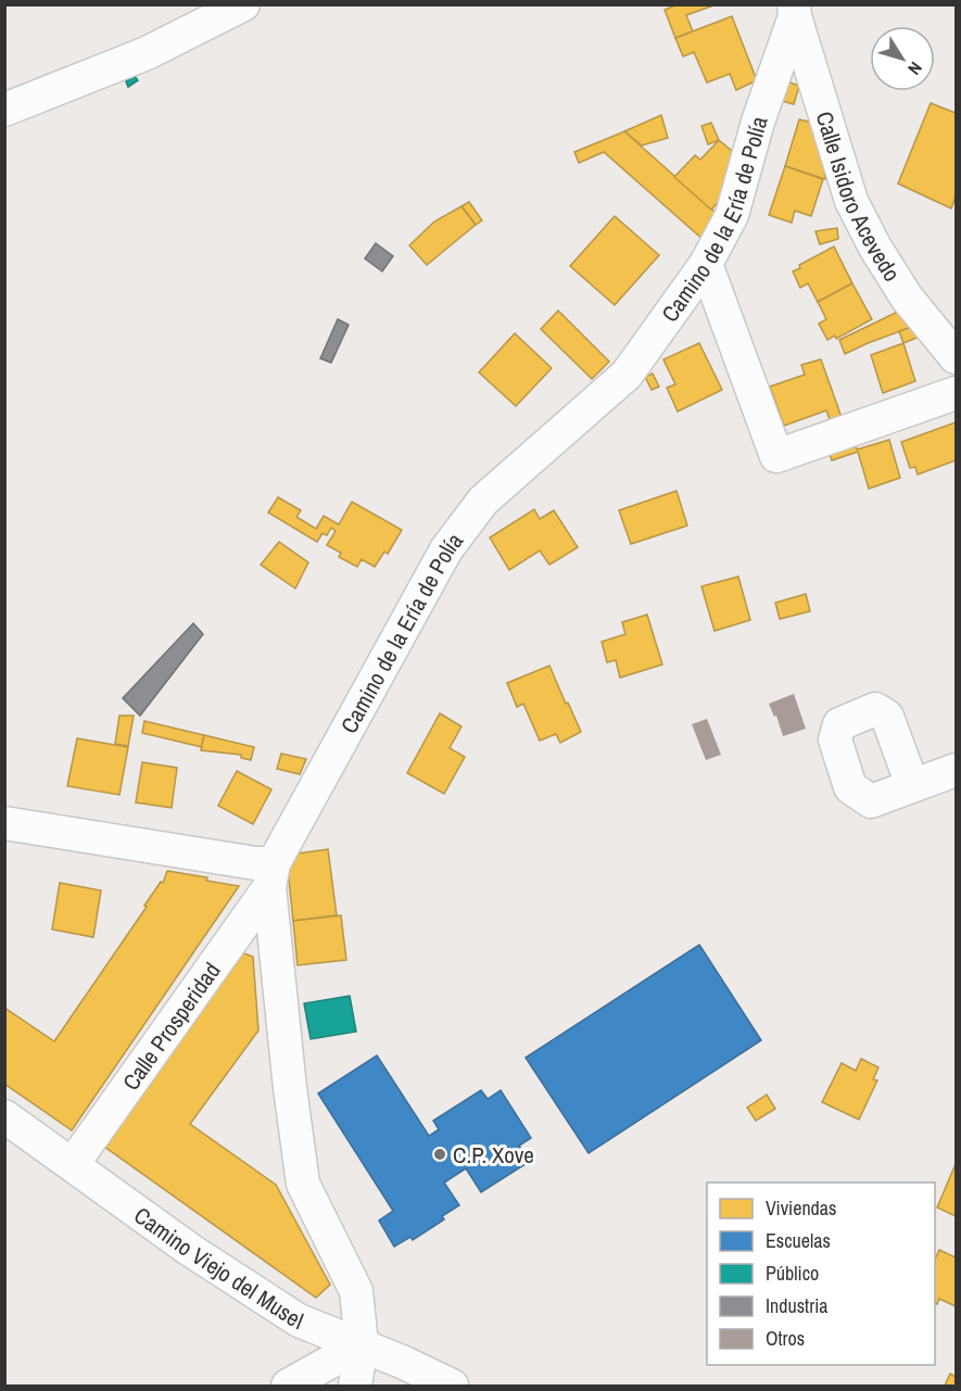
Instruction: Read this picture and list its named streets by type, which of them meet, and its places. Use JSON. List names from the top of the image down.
{
  "streets": {
    "street": [
      "Calle Isidoro Acevedo",
      "Camino de la Ería de Polía",
      "Calle Prosperidad",
      "Camino Viejo del Musel"
    ]
  },
  "crossings": [
    ["Calle Isidoro Acevedo", "Camino de la Ería de Polía"],
    ["Camino de la Ería de Polía", "Calle Prosperidad"],
    ["Calle Prosperidad", "Camino Viejo del Musel"]
  ],
  "places": ["C.P. Xove"],
  "legend": [
    "Viviendas",
    "Escuelas",
    "Público",
    "Industria",
    "Otros"
  ],
  "north": "bottom right"
}
